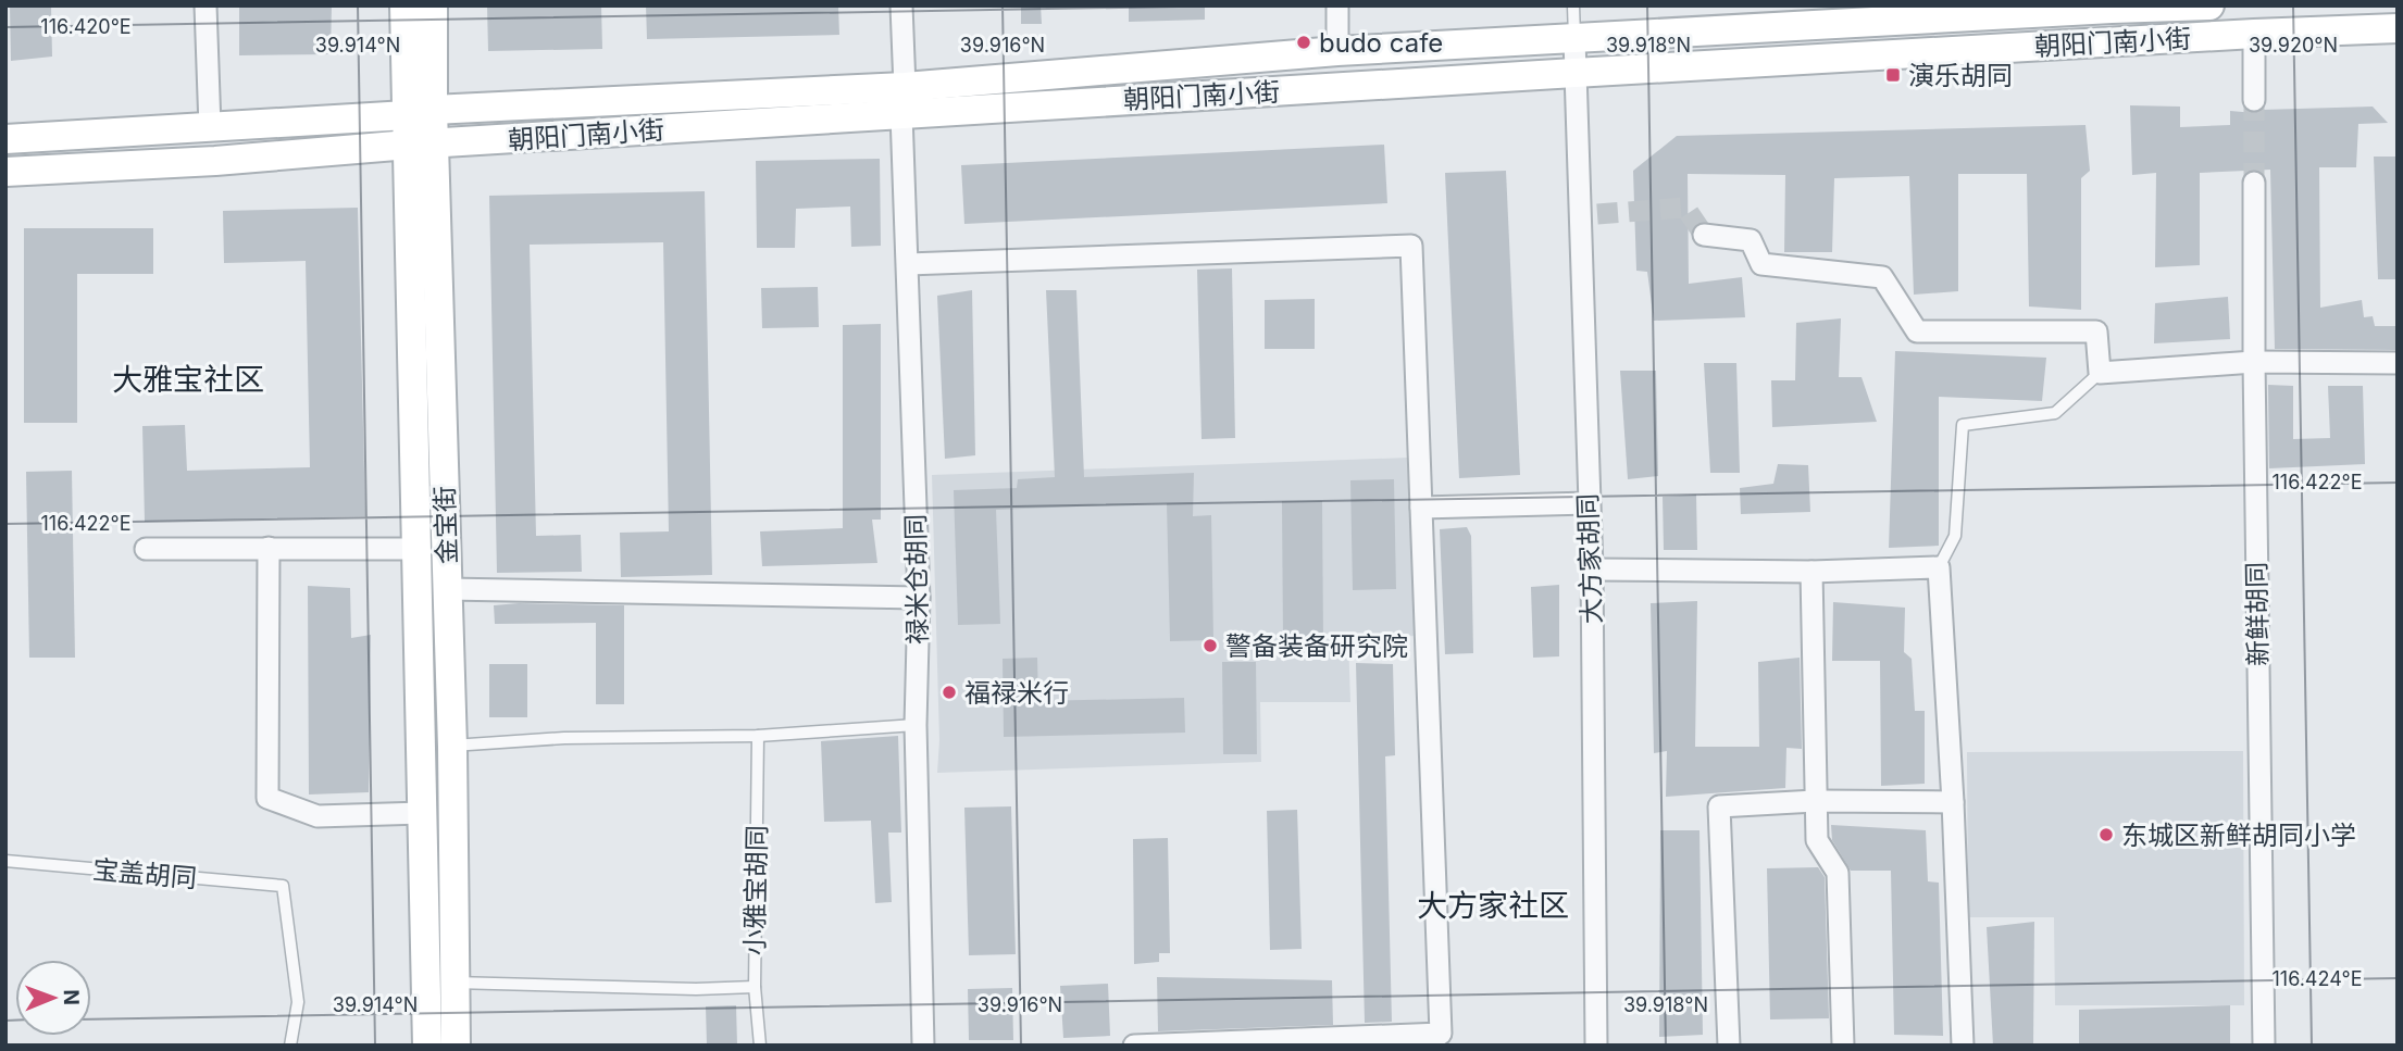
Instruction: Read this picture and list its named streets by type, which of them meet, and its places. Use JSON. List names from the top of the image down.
{
  "streets": {
    "main road": ["朝阳门南小街", "金宝街"],
    "street": ["大方家胡同", "禄米仓胡同", "新鲜胡同"],
    "lane": ["宝盖胡同", "小雅宝胡同"]
  },
  "crossings": [
    ["朝阳门南小街", "金宝街"],
    ["朝阳门南小街", "大方家胡同"],
    ["朝阳门南小街", "禄米仓胡同"]
  ],
  "districts": ["大雅宝社区", "大方家社区"],
  "places": {
    "other": [
      "budo cafe",
      "警备装备研究院",
      "福禄米行",
      "东城区新鲜胡同小学"
    ],
    "transit": ["演乐胡同"]
  },
  "north": "right",
  "coordinates": [
    "116.420°E",
    "39.914°N",
    "39.916°N",
    "39.918°N",
    "39.920°N",
    "116.422°E",
    "116.424°E"
  ]
}
